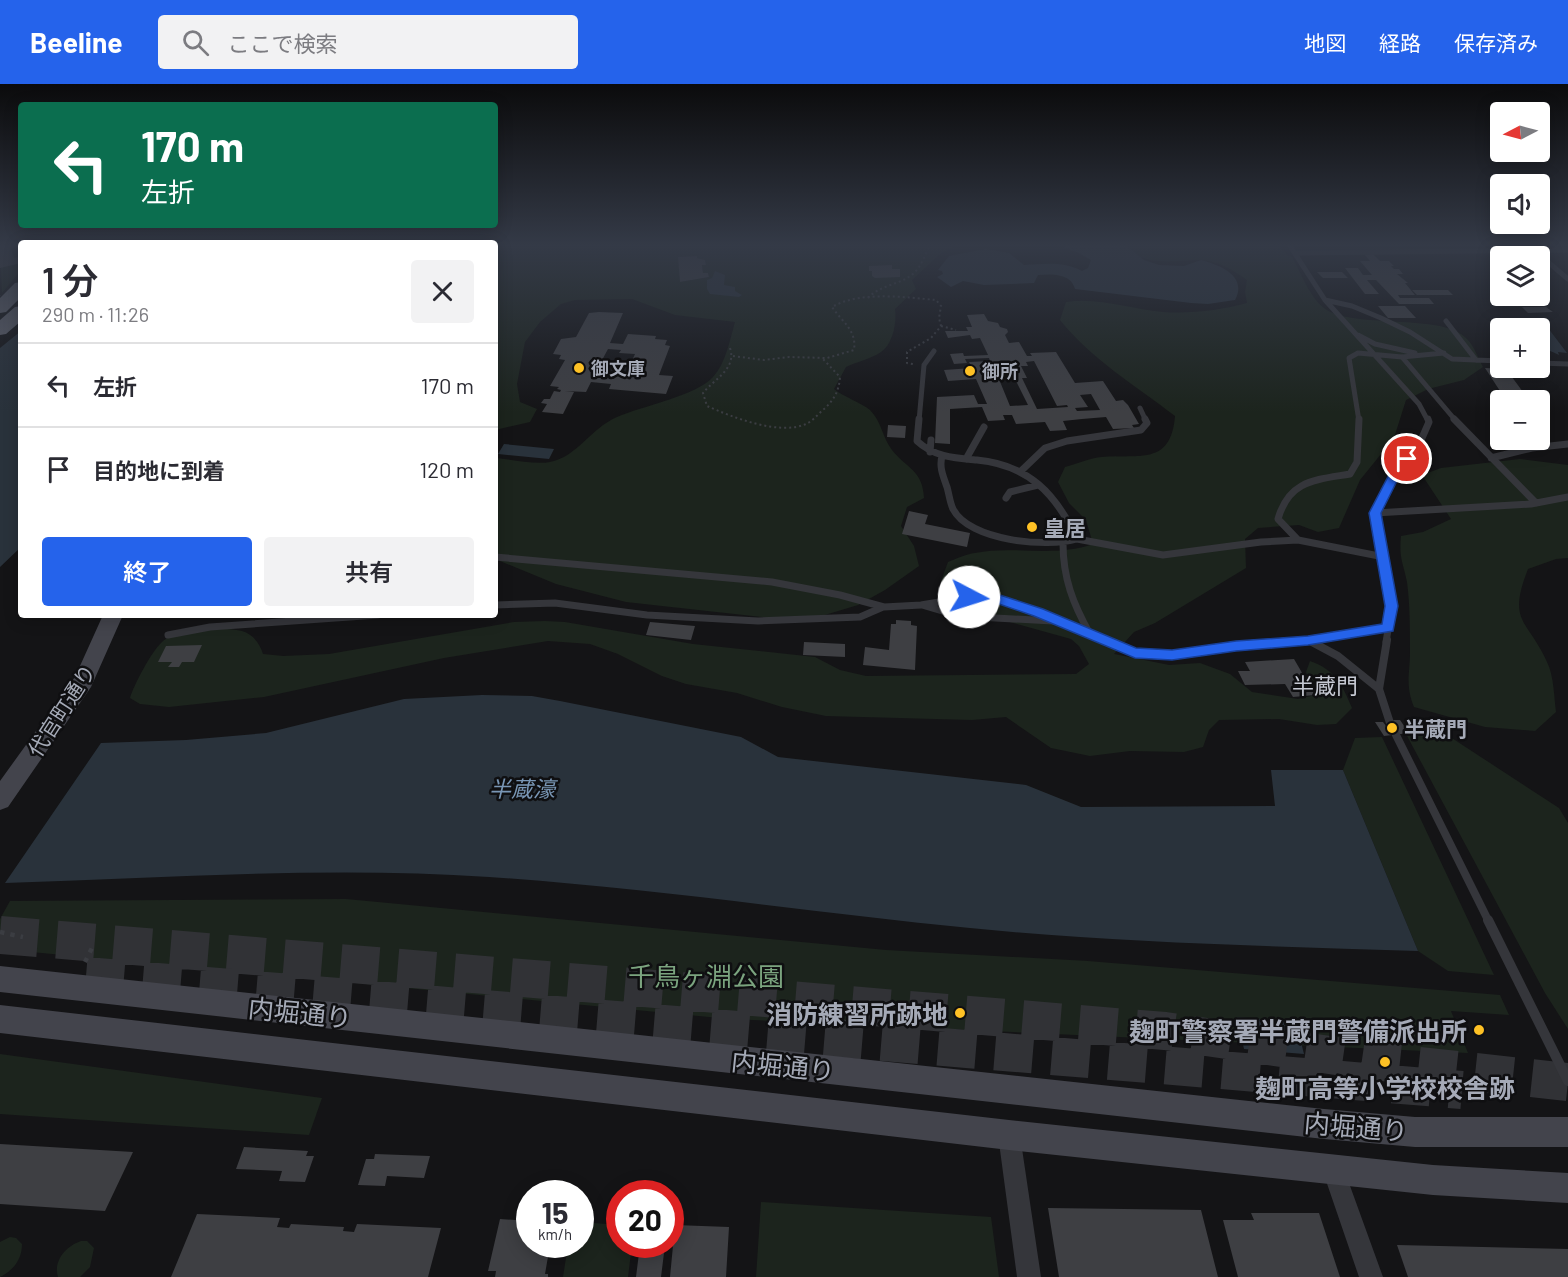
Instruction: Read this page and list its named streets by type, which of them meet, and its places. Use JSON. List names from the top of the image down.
{
  "streets": {
    "main road": ["代官町通り", "内堀通り"]
  },
  "districts": ["半蔵門"],
  "water": ["半蔵濠"],
  "parks": ["千鳥ヶ淵公園"],
  "places": [
    "御文庫",
    "御所",
    "皇居",
    "半蔵門",
    "消防練習所跡地",
    "麹町警察署半蔵門警備派出所",
    "麹町高等小学校校舎跡"
  ],
  "north": "left",
  "page": {
    "header": "Beeline",
    "search": "ここで検索",
    "nav": ["地図", "経路", "保存済み"],
    "map_buttons": ["+", "−"],
    "turn": ["170 m", "左折"],
    "heading": ["1 分", "290 m · 11:26"],
    "list": [
      {
        "name": "左折",
        "value": "170 m"
      },
      {
        "name": "目的地に到着",
        "value": "120 m"
      }
    ],
    "buttons": ["終了", "共有"],
    "speed": "15 km/h",
    "limit": "20"
  }
}
